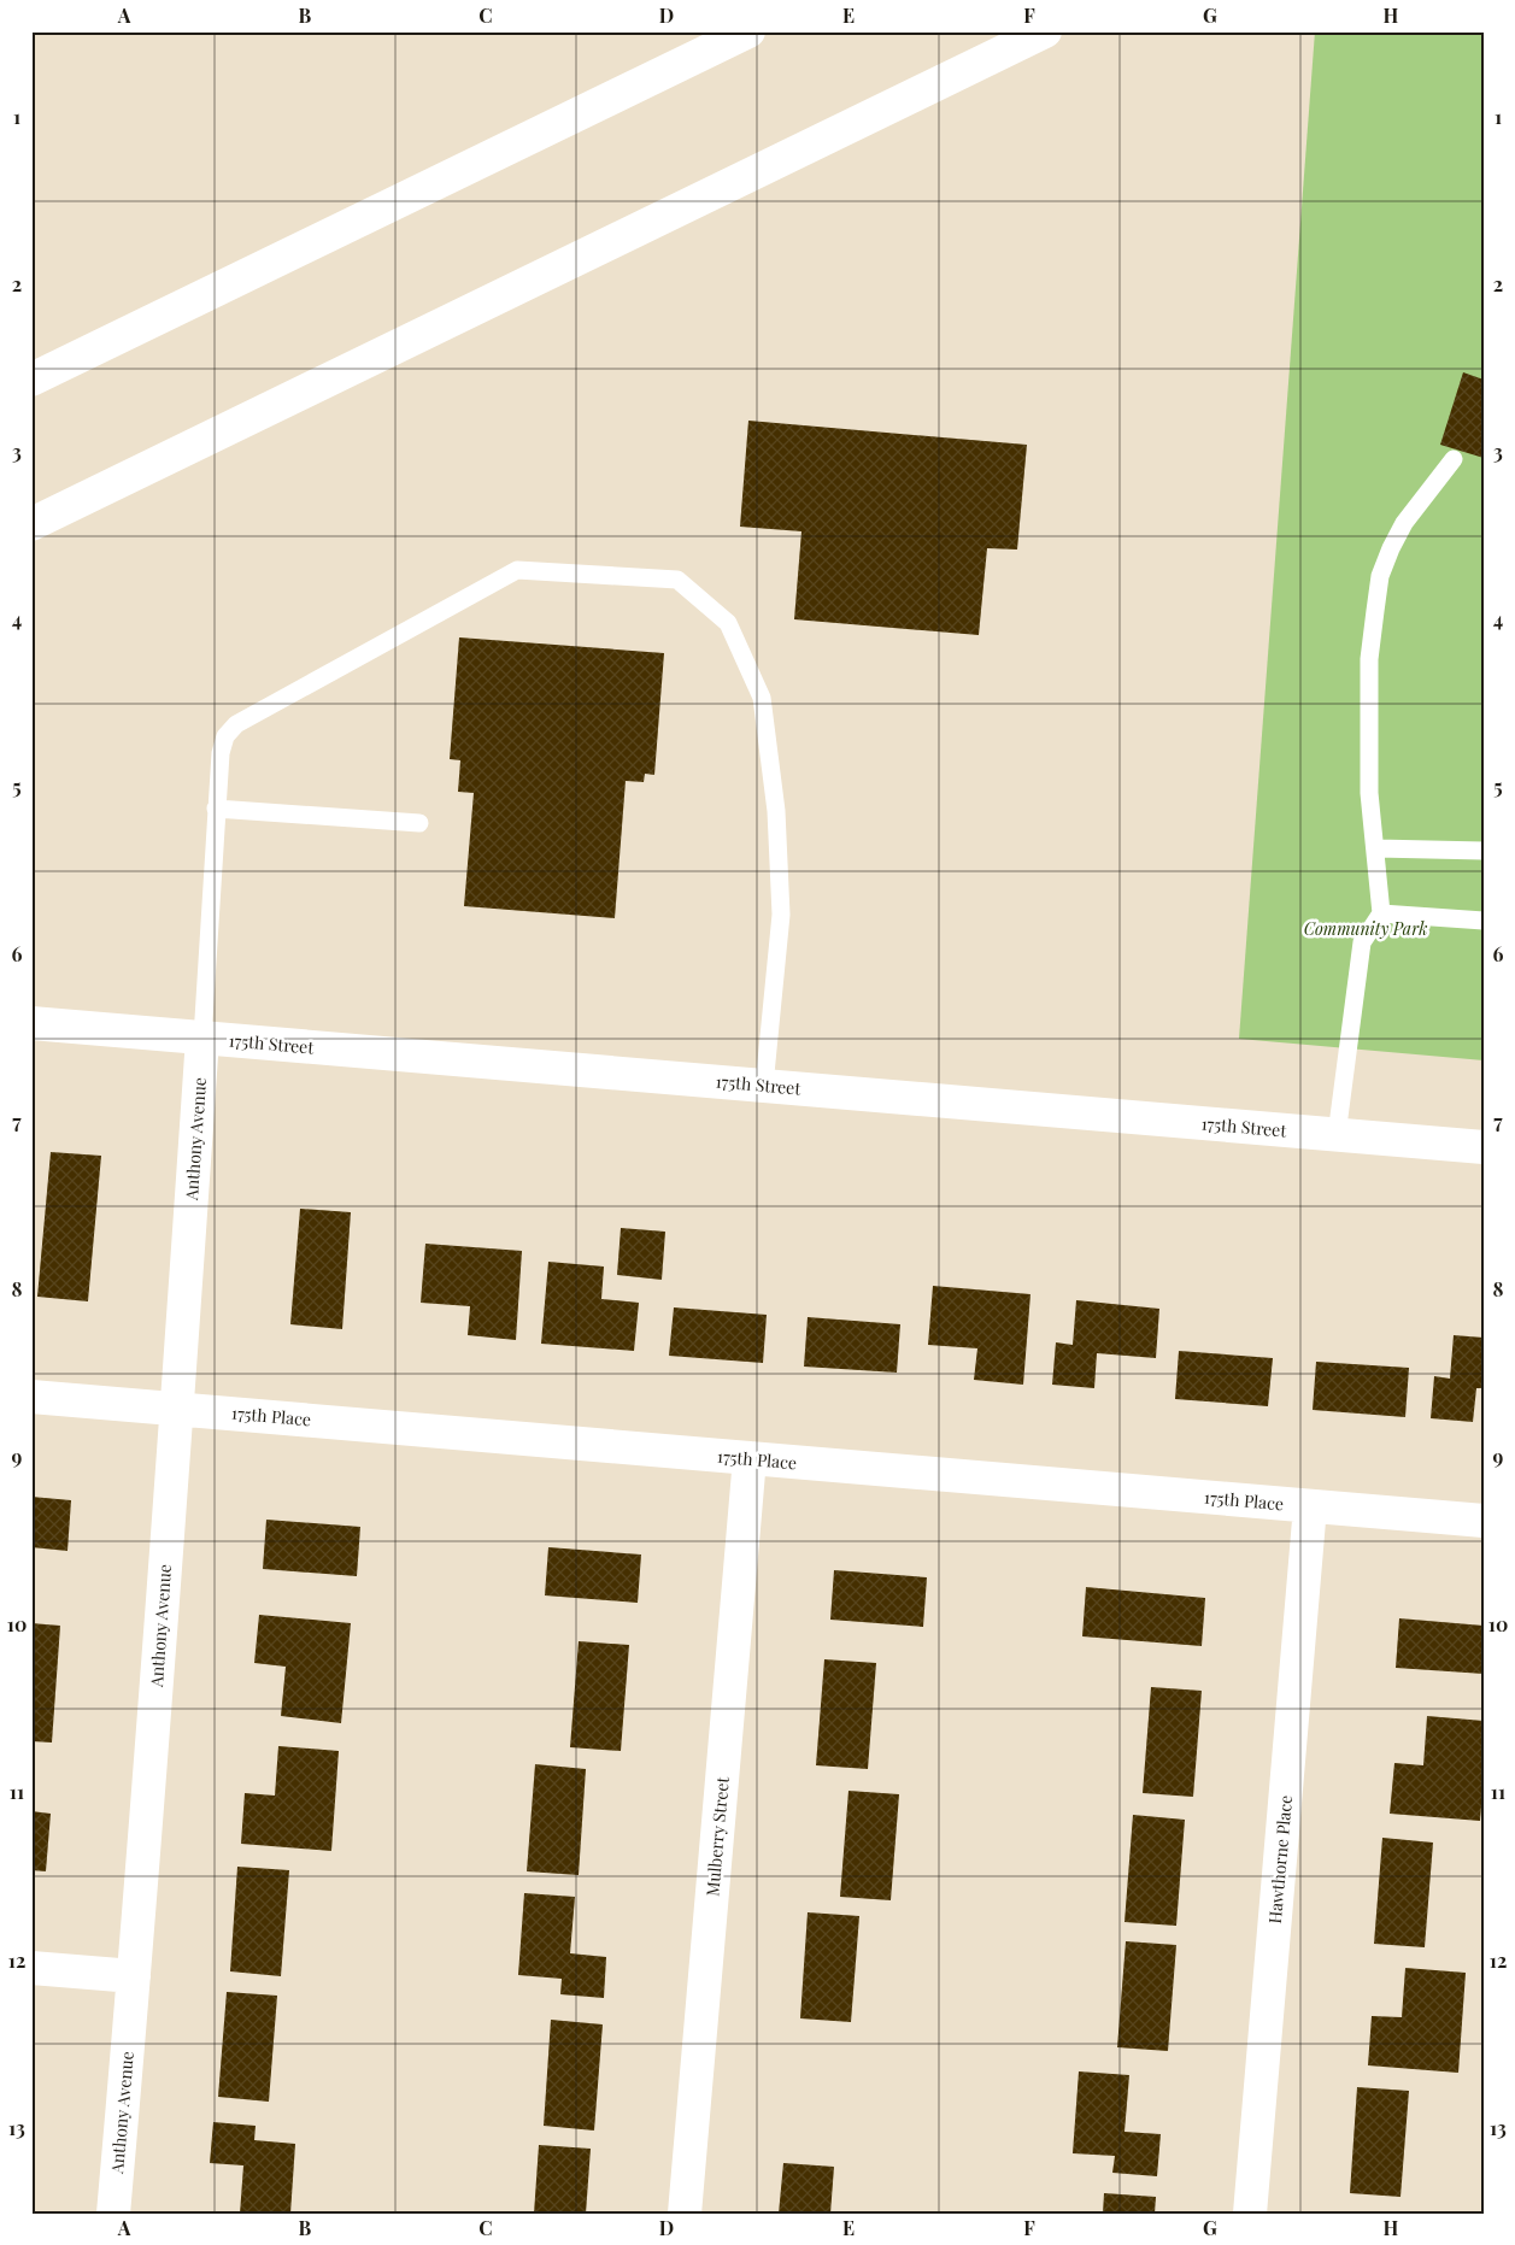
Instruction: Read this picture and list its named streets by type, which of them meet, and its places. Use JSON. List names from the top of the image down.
{
  "streets": {
    "main road": [
      "175th Street",
      "Anthony Avenue",
      "175th Place",
      "Mulberry Street",
      "Hawthorne Place"
    ]
  },
  "crossings": [
    ["175th Street", "Anthony Avenue"],
    ["Anthony Avenue", "175th Place"],
    ["175th Place", "Mulberry Street"],
    ["175th Place", "Hawthorne Place"]
  ],
  "parks": ["Community Park"],
  "grid": {
    "columns": [
      "A",
      "B",
      "C",
      "D",
      "E",
      "F",
      "G",
      "H"
    ],
    "rows": [
      "1",
      "2",
      "3",
      "4",
      "5",
      "6",
      "7",
      "8",
      "9",
      "10",
      "11",
      "12",
      "13"
    ]
  }
}
